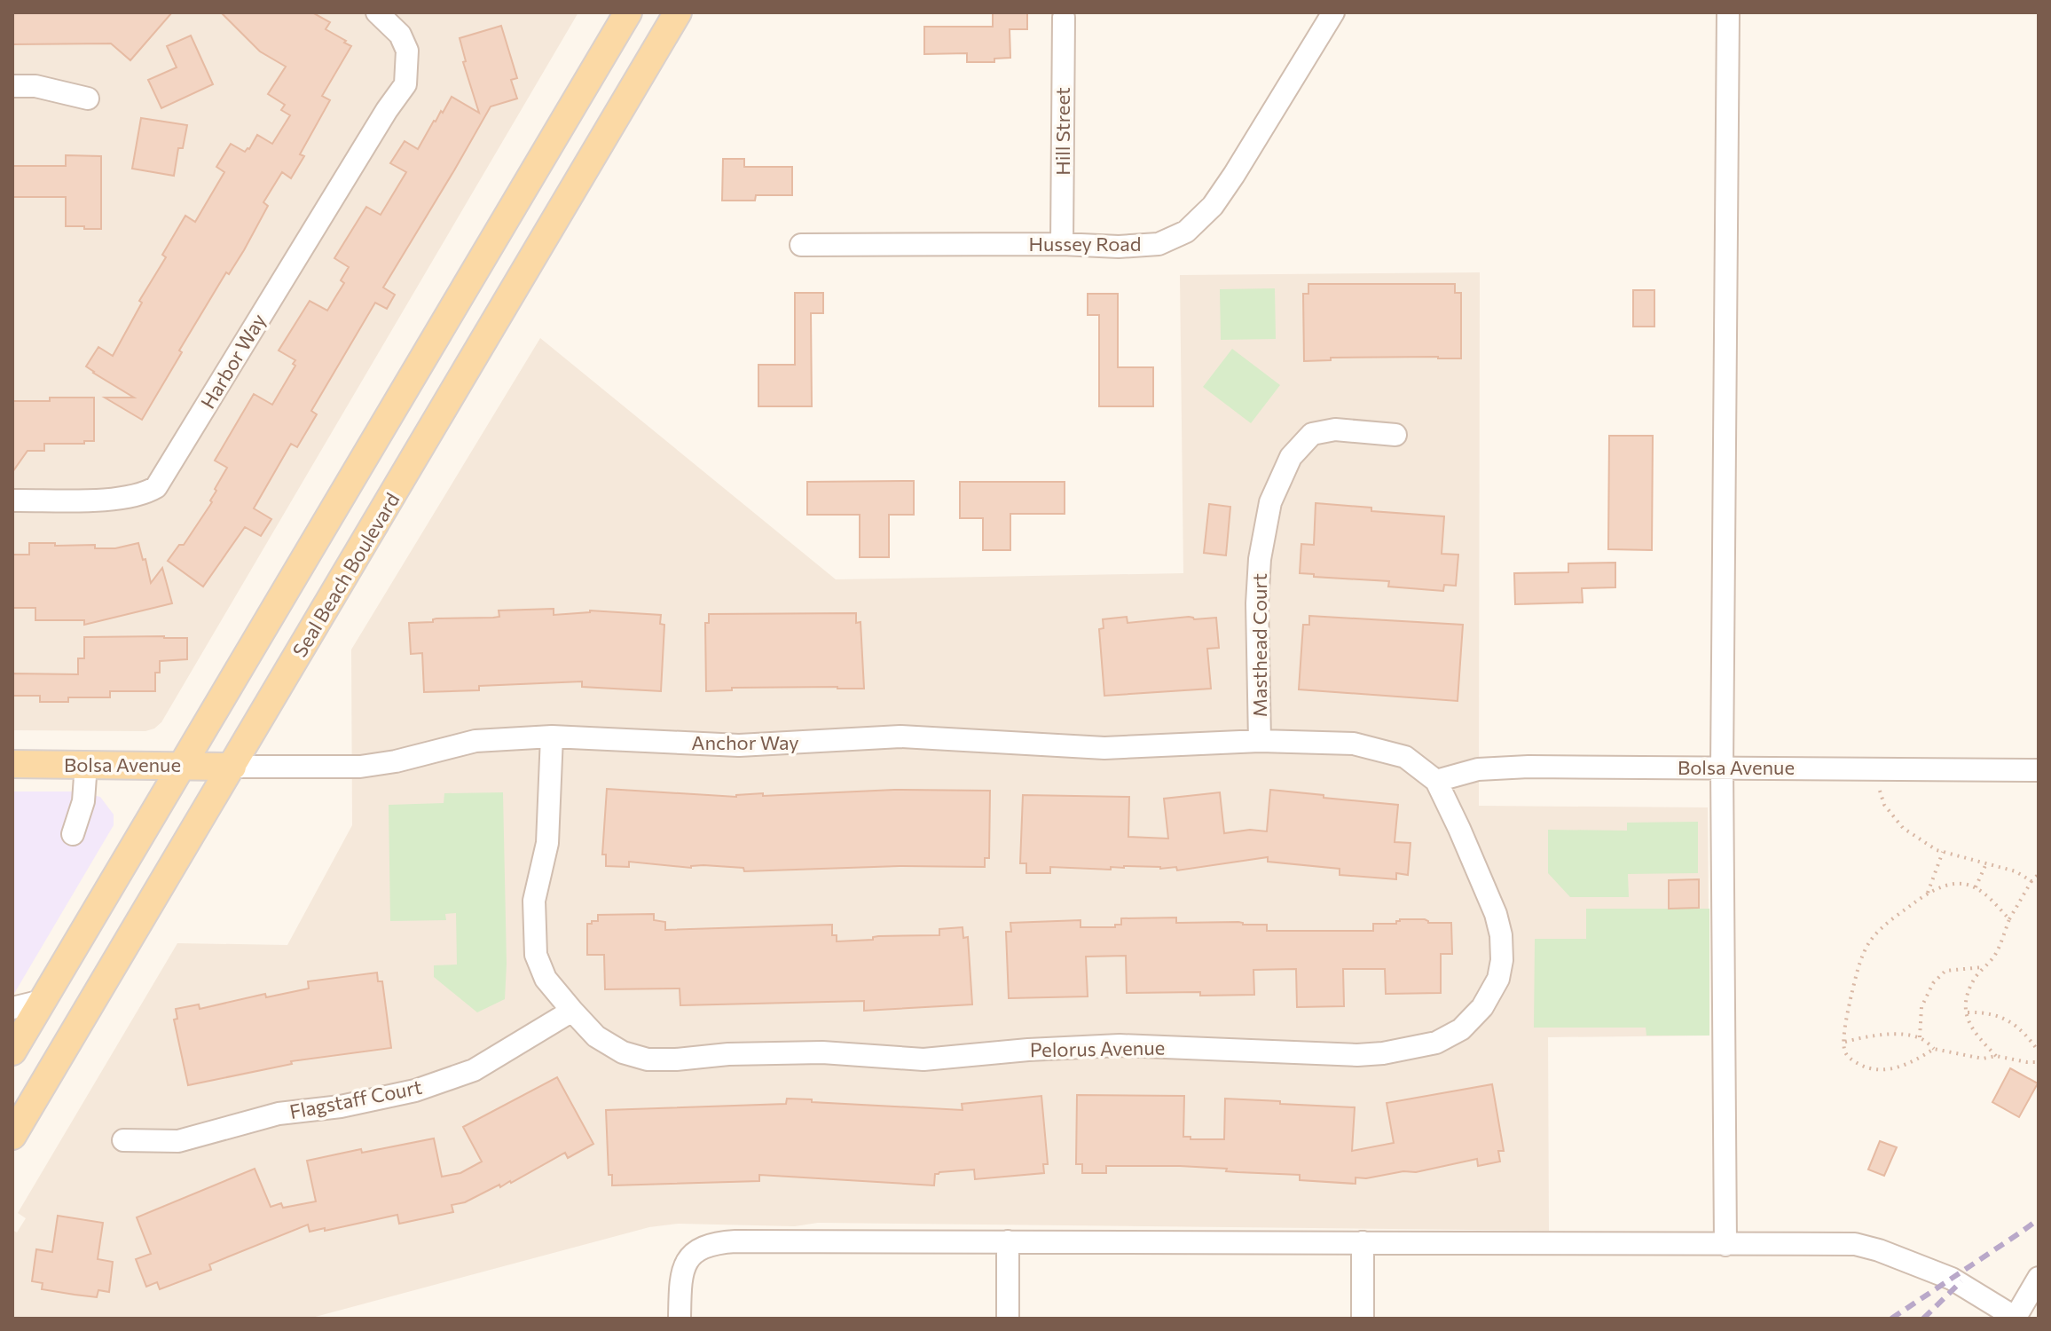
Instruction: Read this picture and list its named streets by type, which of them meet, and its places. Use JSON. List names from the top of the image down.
{
  "streets": {
    "main road": ["Seal Beach Boulevard", "Bolsa Avenue"],
    "street": [
      "Hill Street",
      "Hussey Road",
      "Harbor Way",
      "Masthead Court",
      "Anchor Way",
      "Pelorus Avenue",
      "Flagstaff Court"
    ]
  },
  "crossings": [
    ["Hill Street", "Hussey Road"],
    ["Seal Beach Boulevard", "Anchor Way"],
    ["Seal Beach Boulevard", "Bolsa Avenue"],
    ["Masthead Court", "Anchor Way"],
    ["Masthead Court", "Pelorus Avenue"],
    ["Anchor Way", "Bolsa Avenue"],
    ["Anchor Way", "Pelorus Avenue"],
    ["Bolsa Avenue", "Pelorus Avenue"],
    ["Pelorus Avenue", "Flagstaff Court"]
  ]
}
